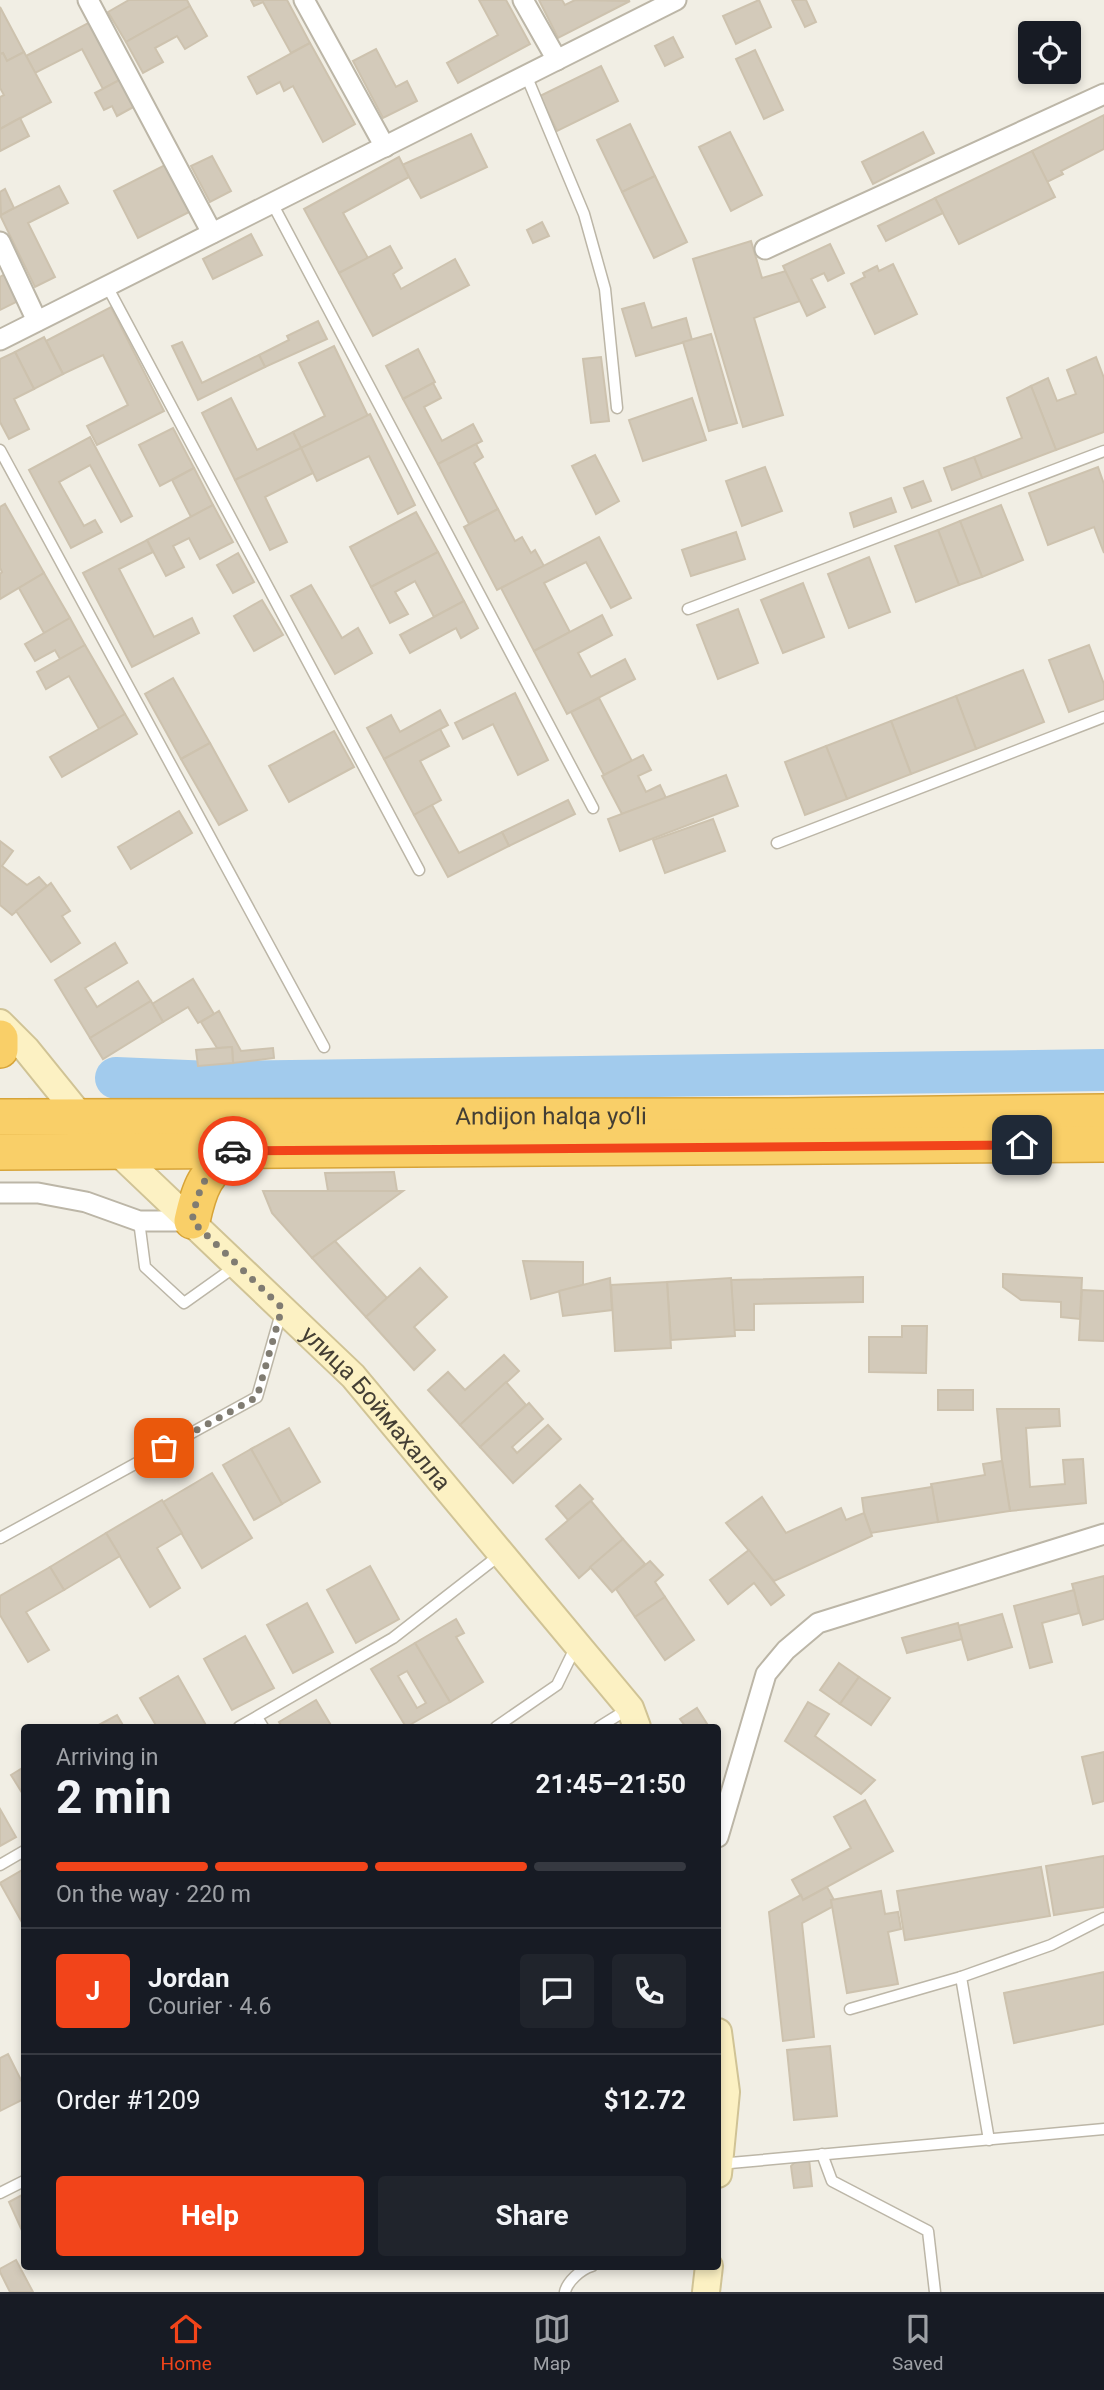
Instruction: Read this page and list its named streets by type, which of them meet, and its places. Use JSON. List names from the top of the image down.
{
  "streets": {
    "highway": ["Andijon halqa yo‘li"],
    "main road": ["улица Боймахалла"]
  },
  "crossings": [
    ["Andijon halqa yo‘li", "улица Боймахалла"]
  ],
  "page": {
    "heading": ["2 min", "Arriving in", "21:45–21:50"],
    "panel": [
      "Jordan",
      "Courier · 4.6",
      "Order #1209",
      "$12.72"
    ],
    "bar": "On the way · 220 m",
    "round": "J",
    "buttons": ["Help", "Share"],
    "tabs": ["Home", "Map", "Saved"]
  }
}
